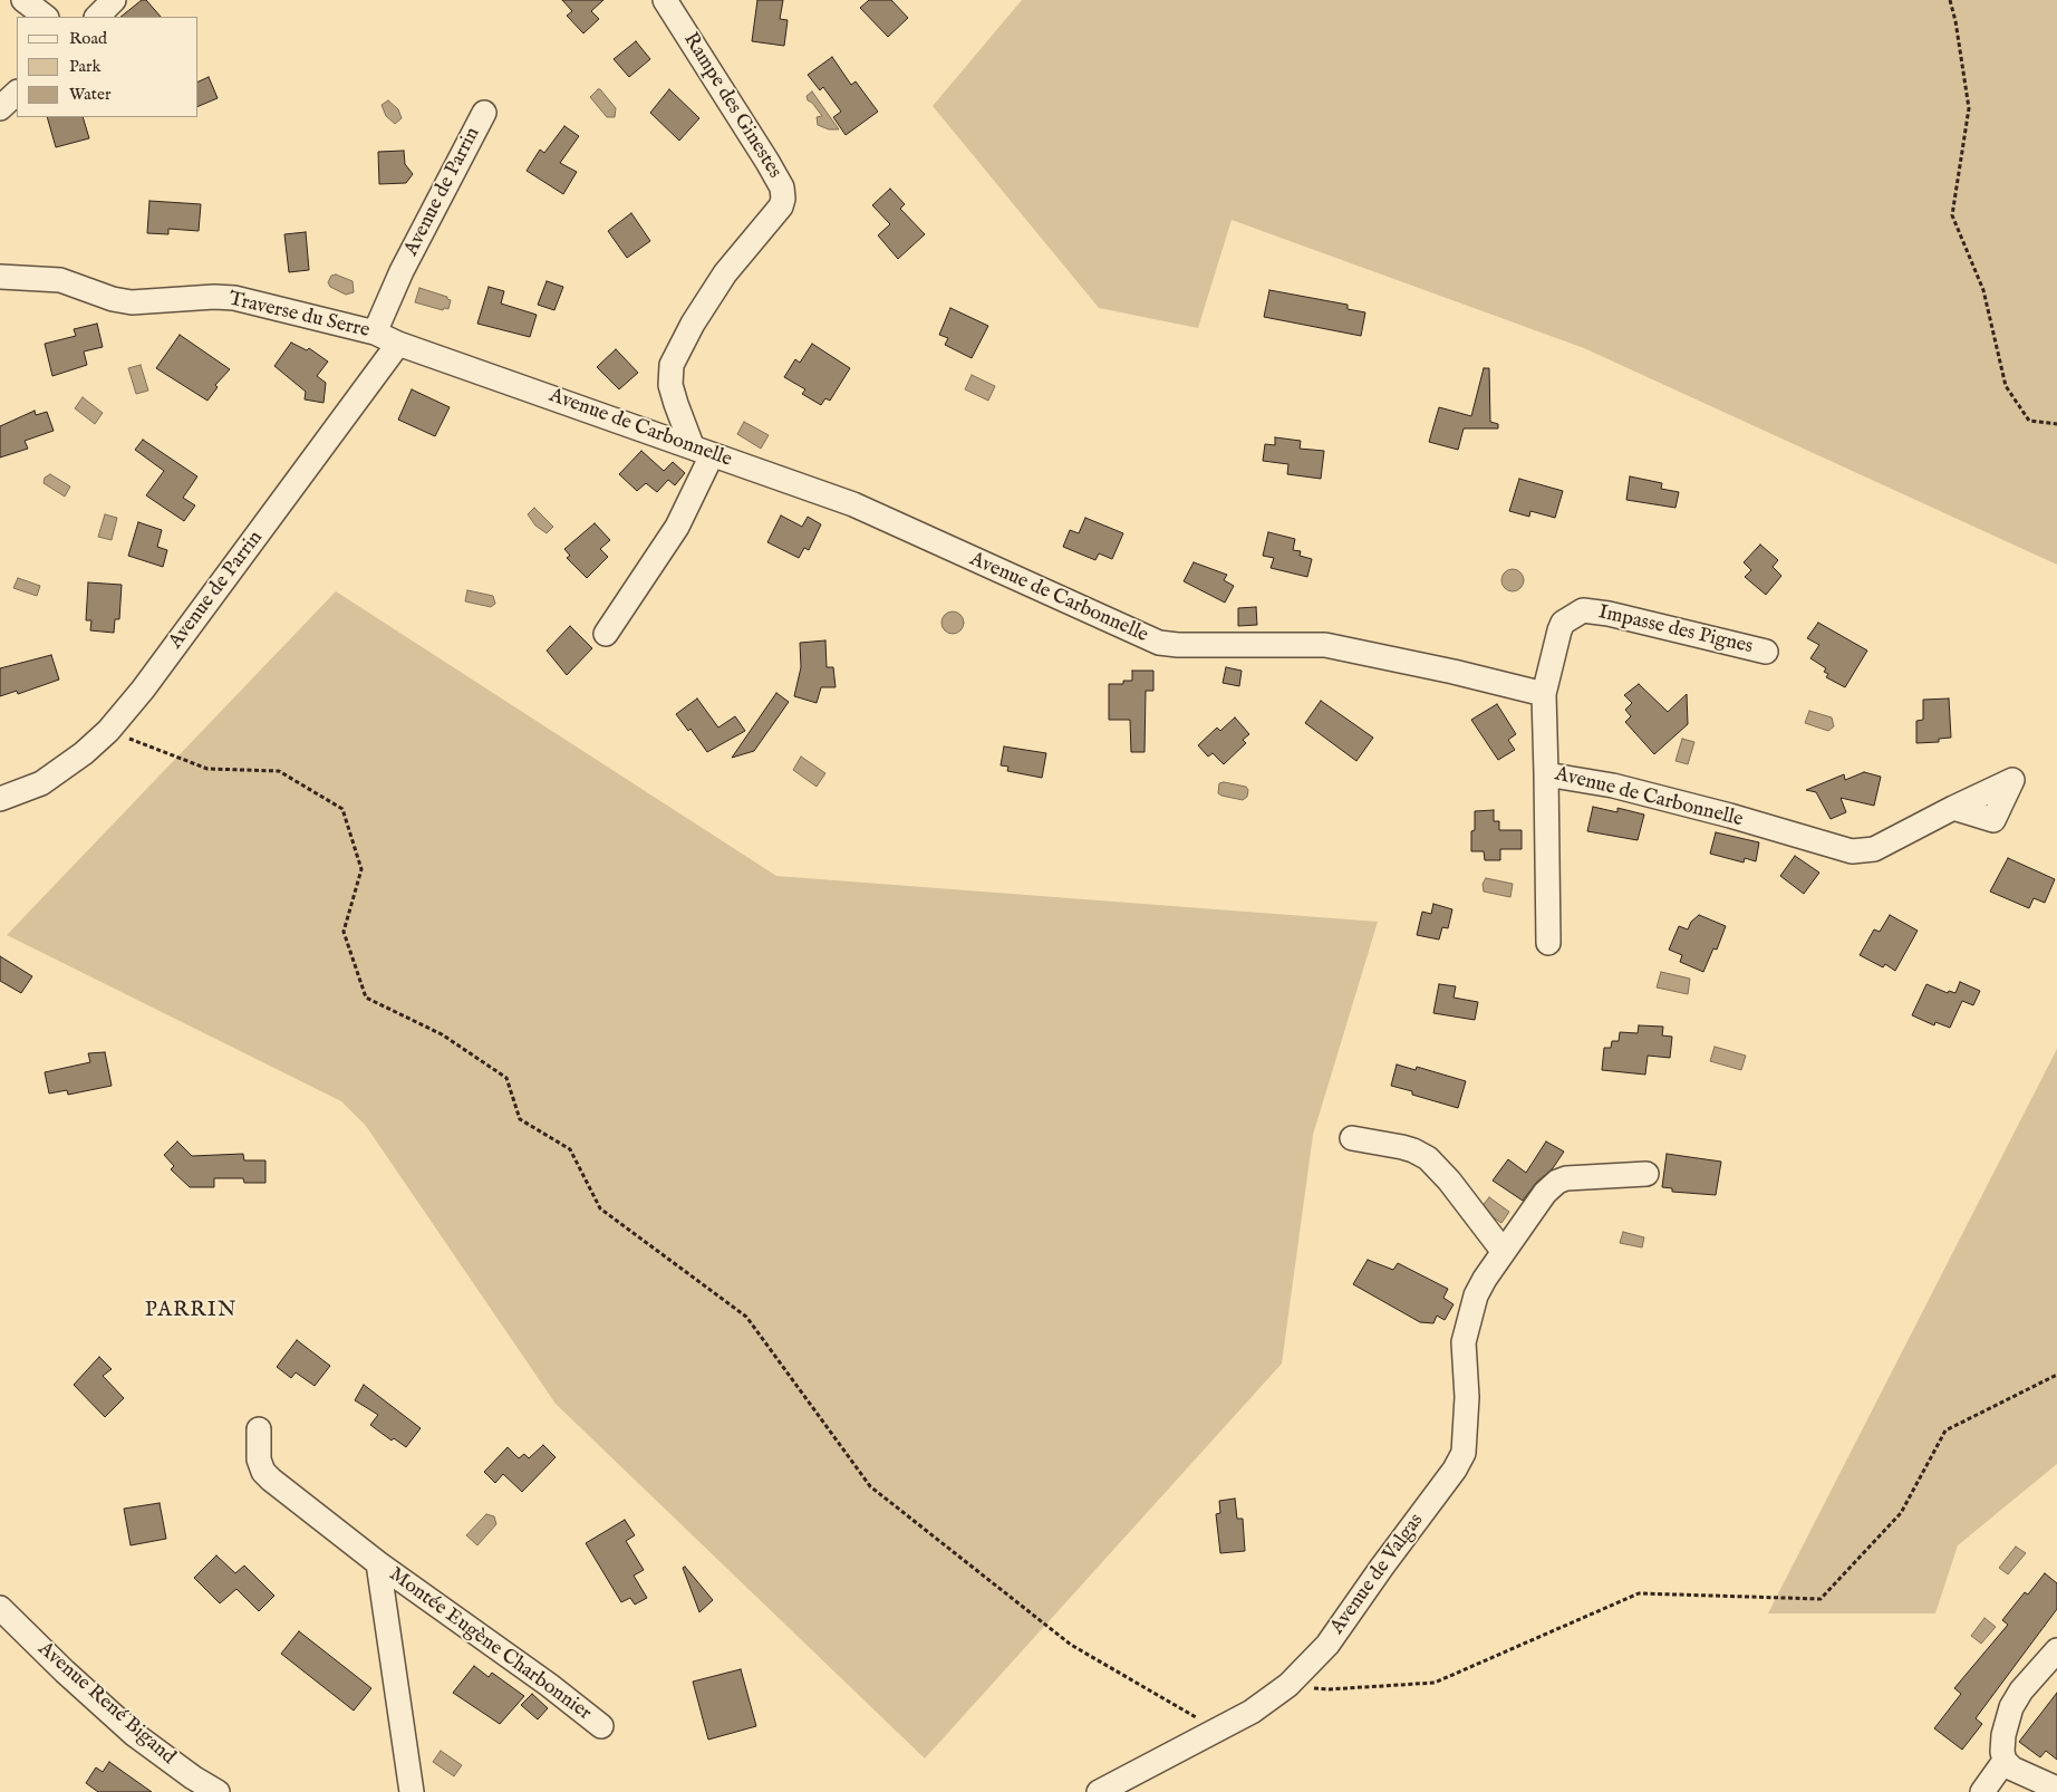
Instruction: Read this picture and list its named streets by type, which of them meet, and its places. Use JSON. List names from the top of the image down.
{
  "streets": {
    "street": [
      "Rampe des Ginestes",
      "Avenue de Parrin",
      "Traverse du Serre",
      "Avenue de Carbonnelle",
      "Impasse des Pignes",
      "Avenue de Valgas",
      "Montée Eugène Charbonnier",
      "Avenue René Bigand"
    ]
  },
  "crossings": [
    ["Rampe des Ginestes", "Avenue de Carbonnelle"],
    ["Avenue de Parrin", "Traverse du Serre"],
    ["Avenue de Parrin", "Avenue de Carbonnelle"],
    ["Traverse du Serre", "Avenue de Carbonnelle"],
    ["Avenue de Carbonnelle", "Impasse des Pignes"]
  ],
  "districts": ["PARRIN"],
  "legend": ["Road", "Park", "Water"]
}
